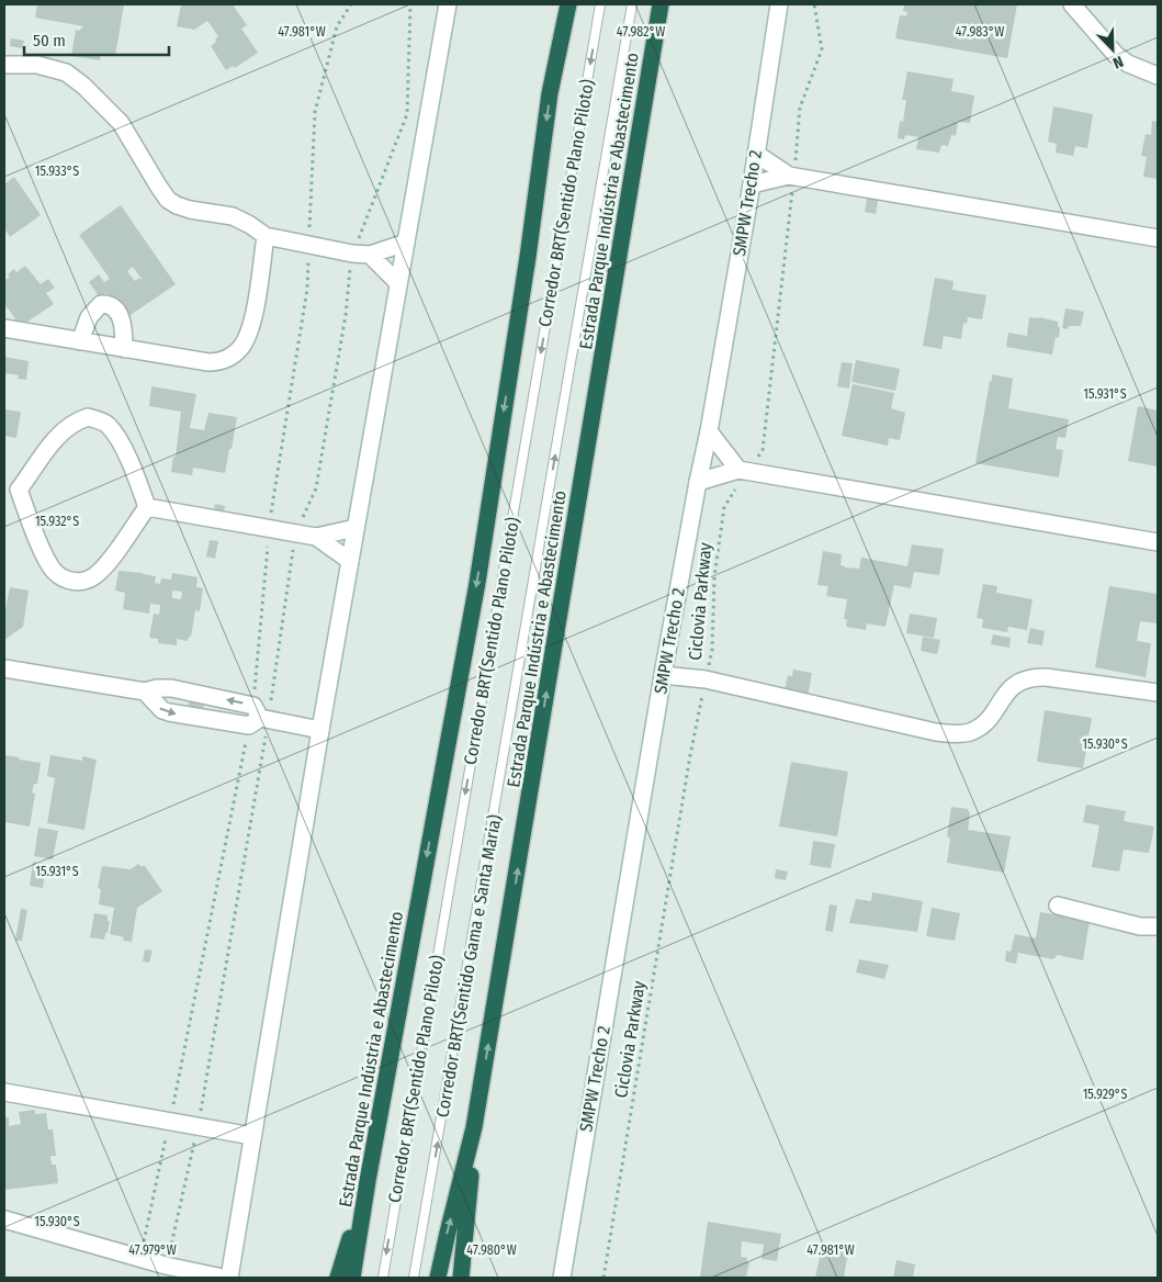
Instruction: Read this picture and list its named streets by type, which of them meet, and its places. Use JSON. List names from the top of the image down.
{
  "streets": {
    "highway": ["Estrada Parque Indústria e Abastecimento"],
    "street": ["SMPW Trecho 2"],
    "lane": ["Corredor BRT(Sentido Plano Piloto)", "Corredor BRT(Sentido Gama e Santa Maria)"],
    "path": ["Ciclovia Parkway"]
  },
  "one_way": ["Corredor BRT(Sentido Plano Piloto)", "Corredor BRT(Sentido Gama e Santa Maria)"],
  "scale_bar": "50 m",
  "north": "bottom right",
  "coordinates": [
    "47.981°W",
    "47.982°W",
    "47.983°W",
    "15.933°S",
    "15.931°S",
    "15.932°S",
    "15.930°S",
    "15.929°S",
    "47.979°W",
    "47.980°W"
  ]
}
